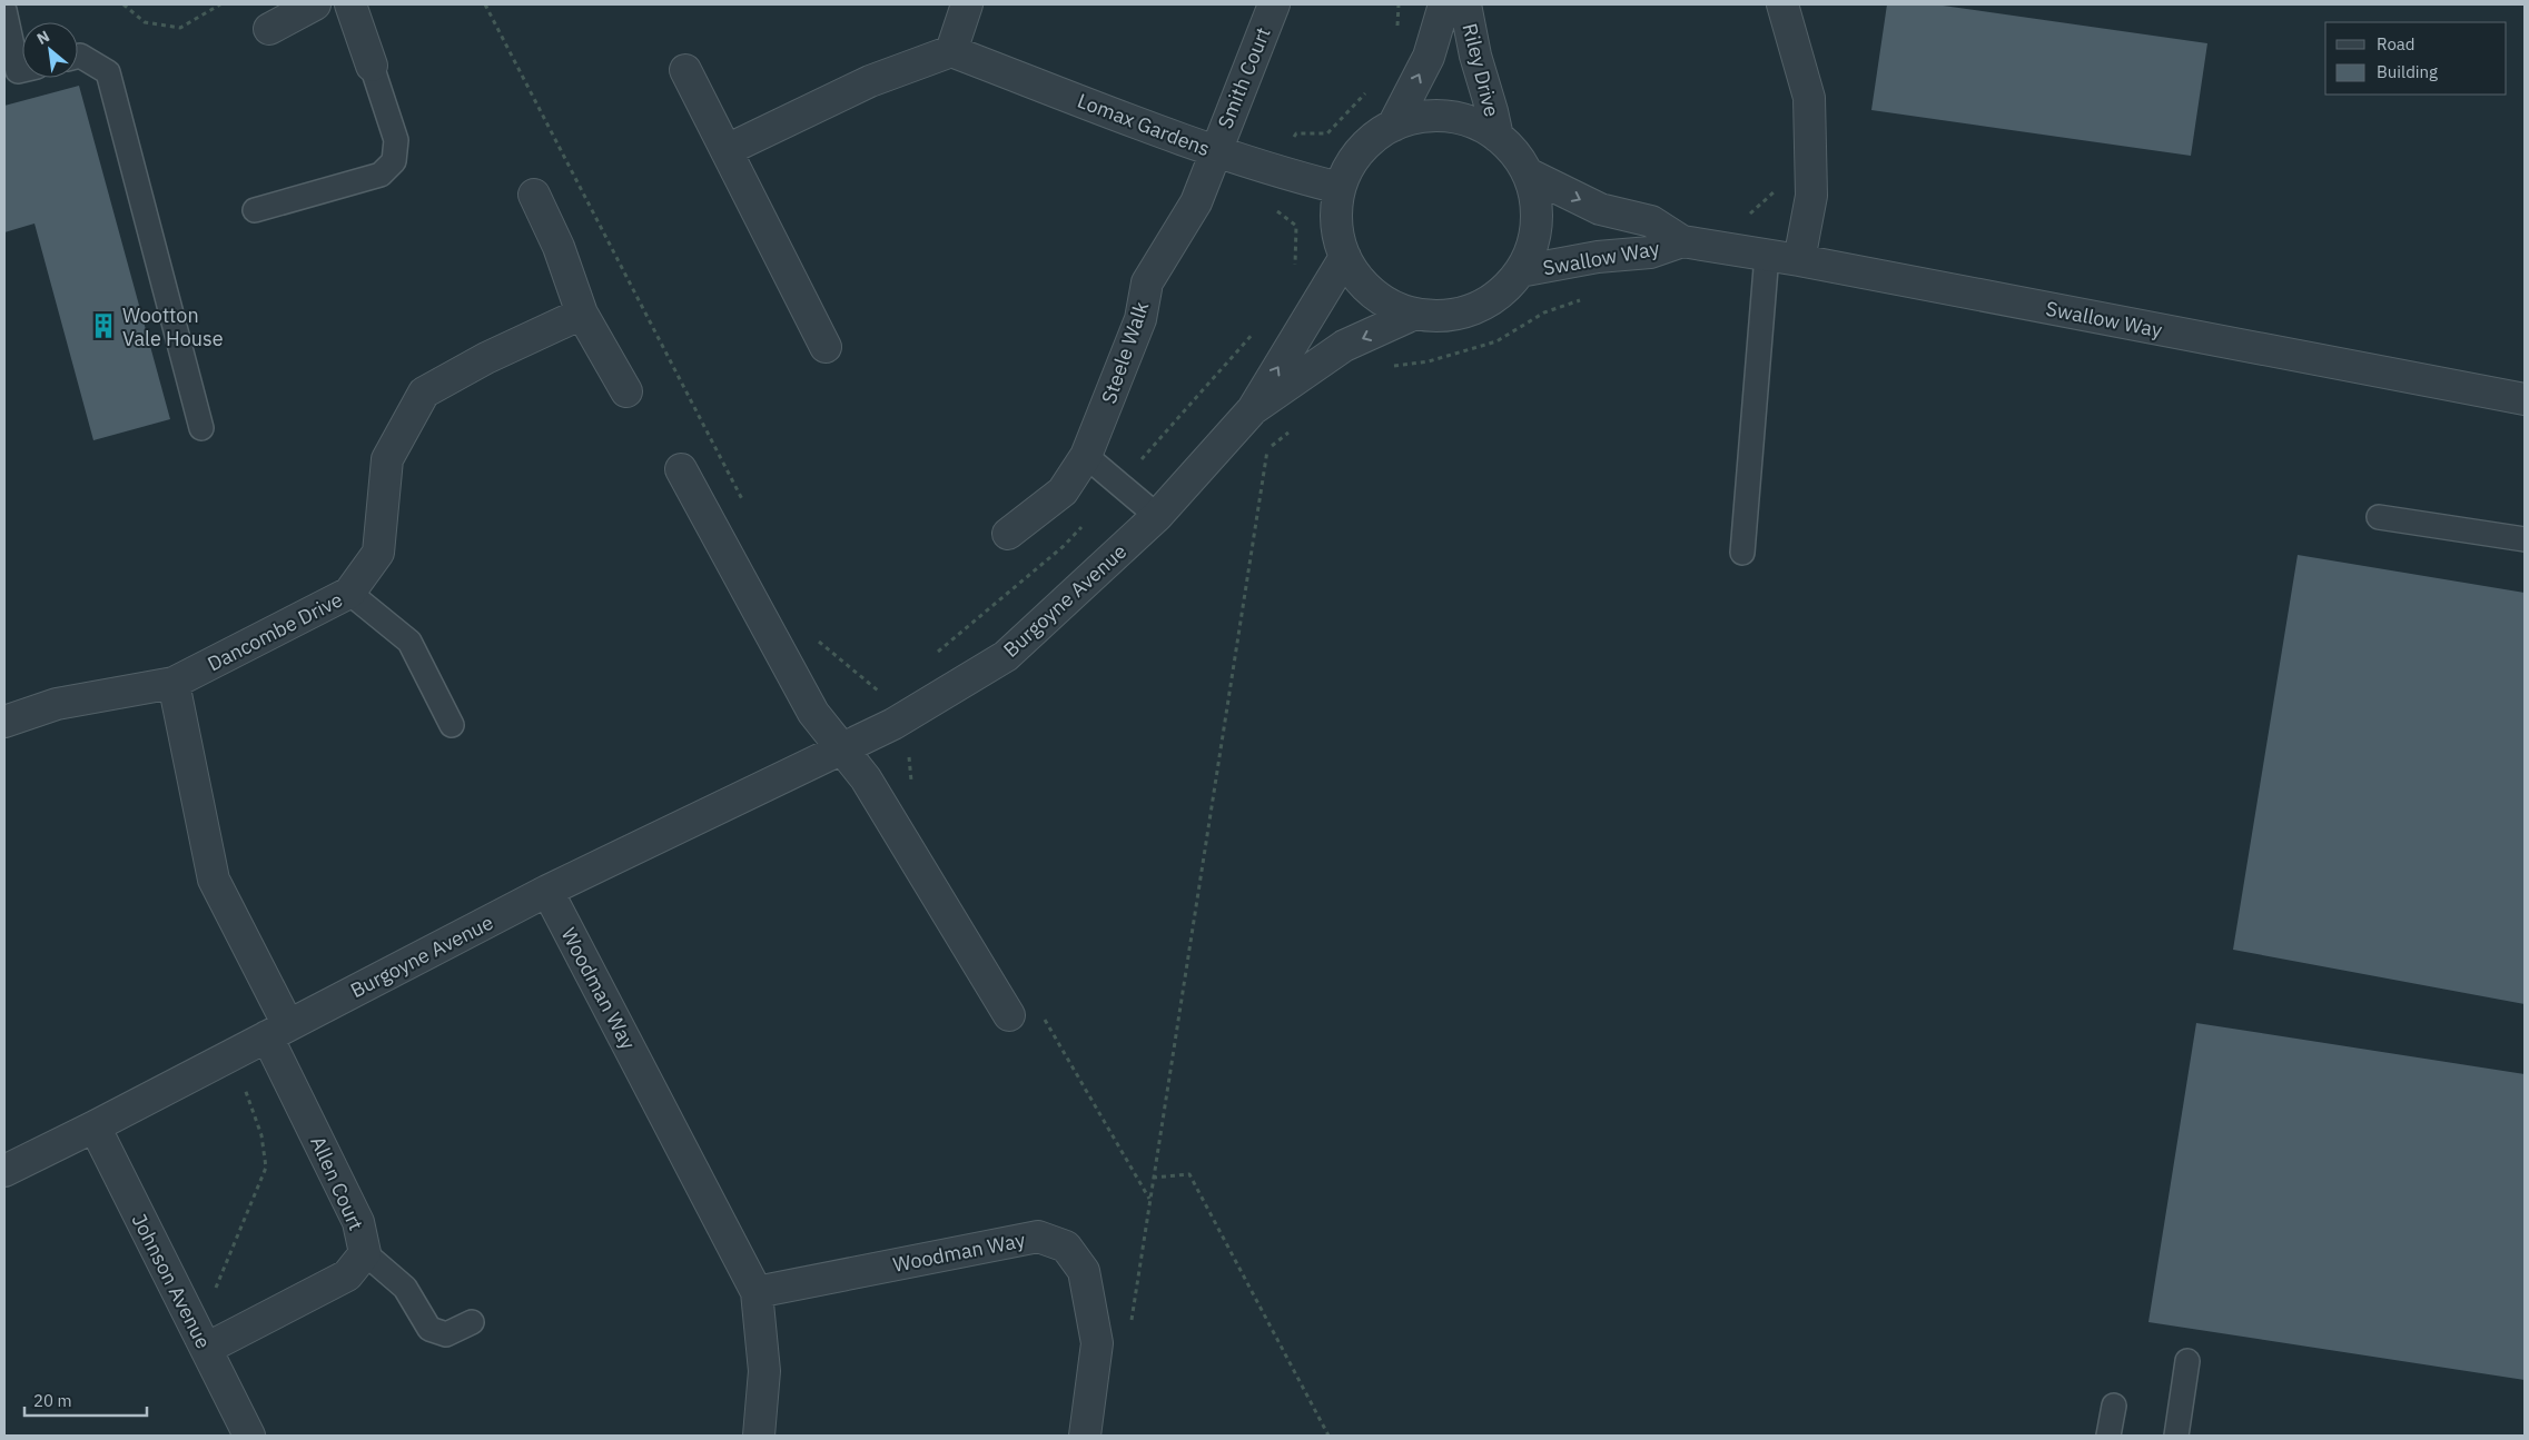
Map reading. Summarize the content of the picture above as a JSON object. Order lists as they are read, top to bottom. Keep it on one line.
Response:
{"streets":{"street":["Riley Drive","Smith Court","Lomax Gardens","Swallow Way","Steele Walk","Burgoyne Avenue","Dancombe Drive","Woodman Way","Allen Court","Johnson Avenue"]},"crossings":[["Smith Court","Lomax Gardens"],["Smith Court","Steele Walk"],["Lomax Gardens","Steele Walk"],["Burgoyne Avenue","Woodman Way"],["Burgoyne Avenue","Allen Court"],["Burgoyne Avenue","Johnson Avenue"],["Allen Court","Johnson Avenue"]],"one_way":["Riley Drive"],"places":{"building":["Wootton Vale House"]},"legend":["Road","Building"],"scale_bar":"20 m","north":"top left"}
